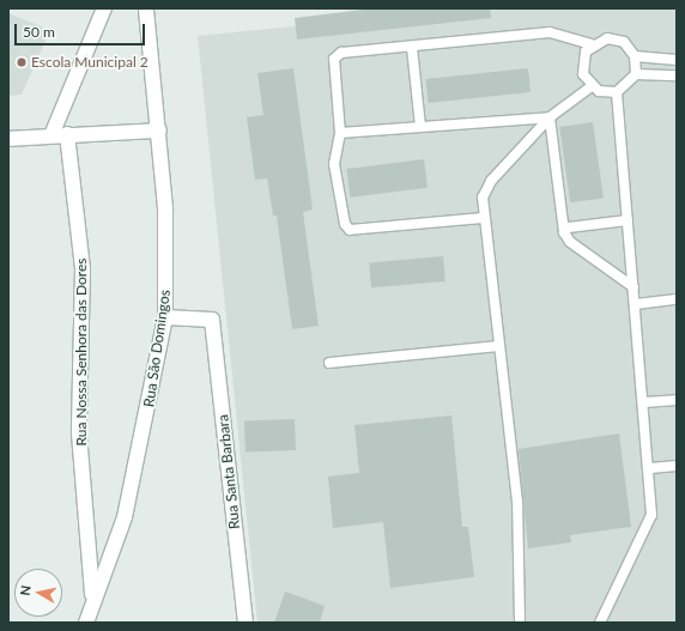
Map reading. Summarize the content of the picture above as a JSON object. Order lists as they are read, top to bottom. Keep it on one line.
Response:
{"streets":{"street":["Rua São Domingos","Rua Nossa Senhora das Dores","Rua Santa Barbara"]},"crossings":[["Rua São Domingos","Rua Nossa Senhora das Dores"],["Rua São Domingos","Rua Santa Barbara"]],"places":["Escola Municipal 2"],"scale_bar":"50 m","north":"left"}
